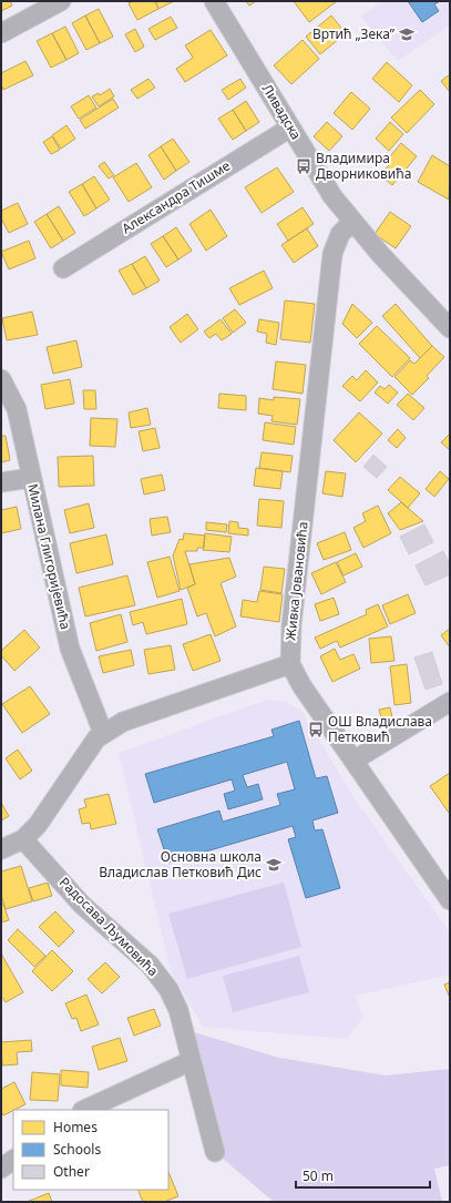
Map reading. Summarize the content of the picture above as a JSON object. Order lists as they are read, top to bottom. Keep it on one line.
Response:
{"streets":{"street":["Ливадска","Александра Тишме","Милана Глигоријевића","Живка Јовановића","Радосава Љумовића"]},"crossings":[["Ливадска","Александра Тишме"],["Ливадска","Живка Јовановића"]],"places":{"school or university":["Вртић „Зека”","Основна школа Владислав Петковић Дис"],"bus stop":["Владимира Дворниковића","ОШ Владислава Петковић"]},"legend":["Homes","Schools","Other"],"scale_bar":"50 m"}
